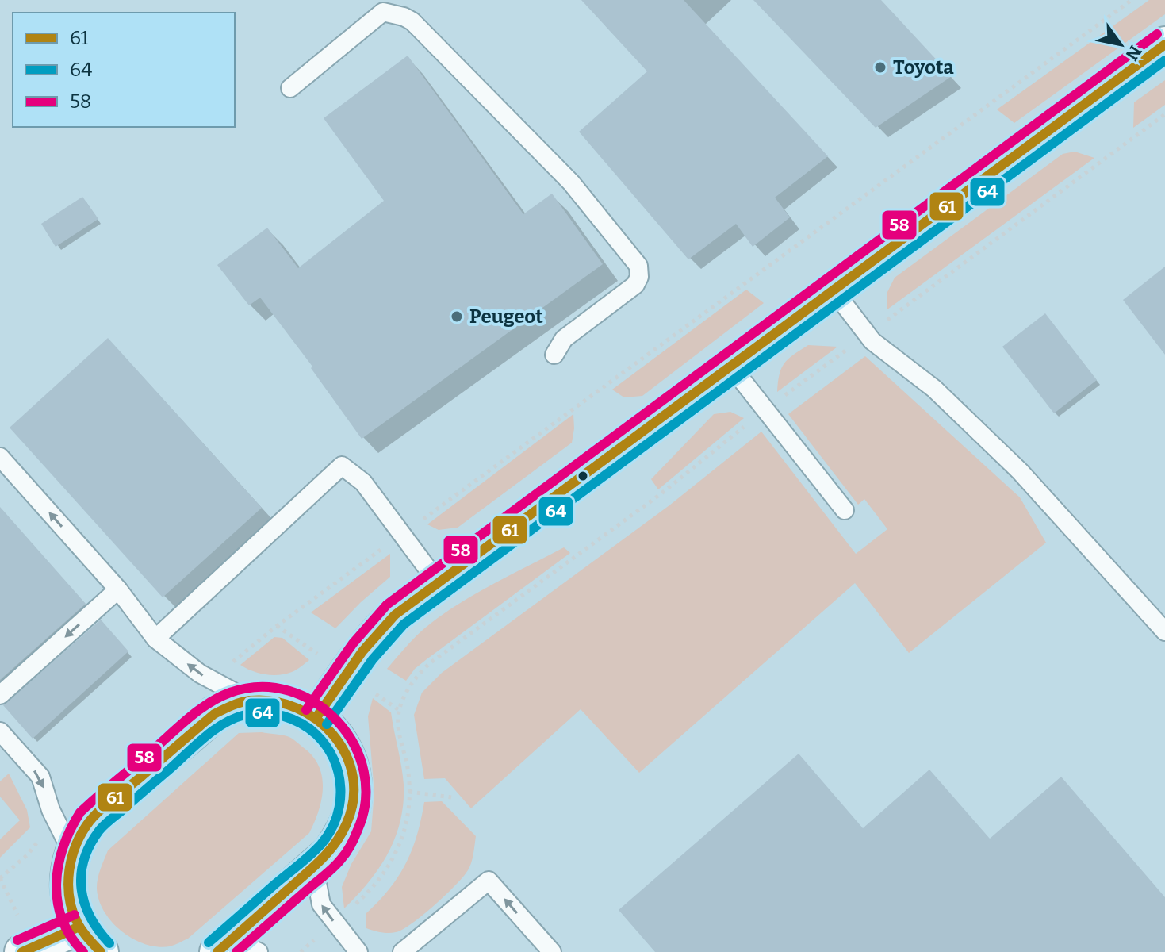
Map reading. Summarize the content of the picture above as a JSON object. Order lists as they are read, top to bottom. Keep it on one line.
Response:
{"places":["Toyota","Peugeot"],"lines":["transit line 58","transit line 61","transit line 64"],"legend":["61","64","58"],"north":"bottom right"}
